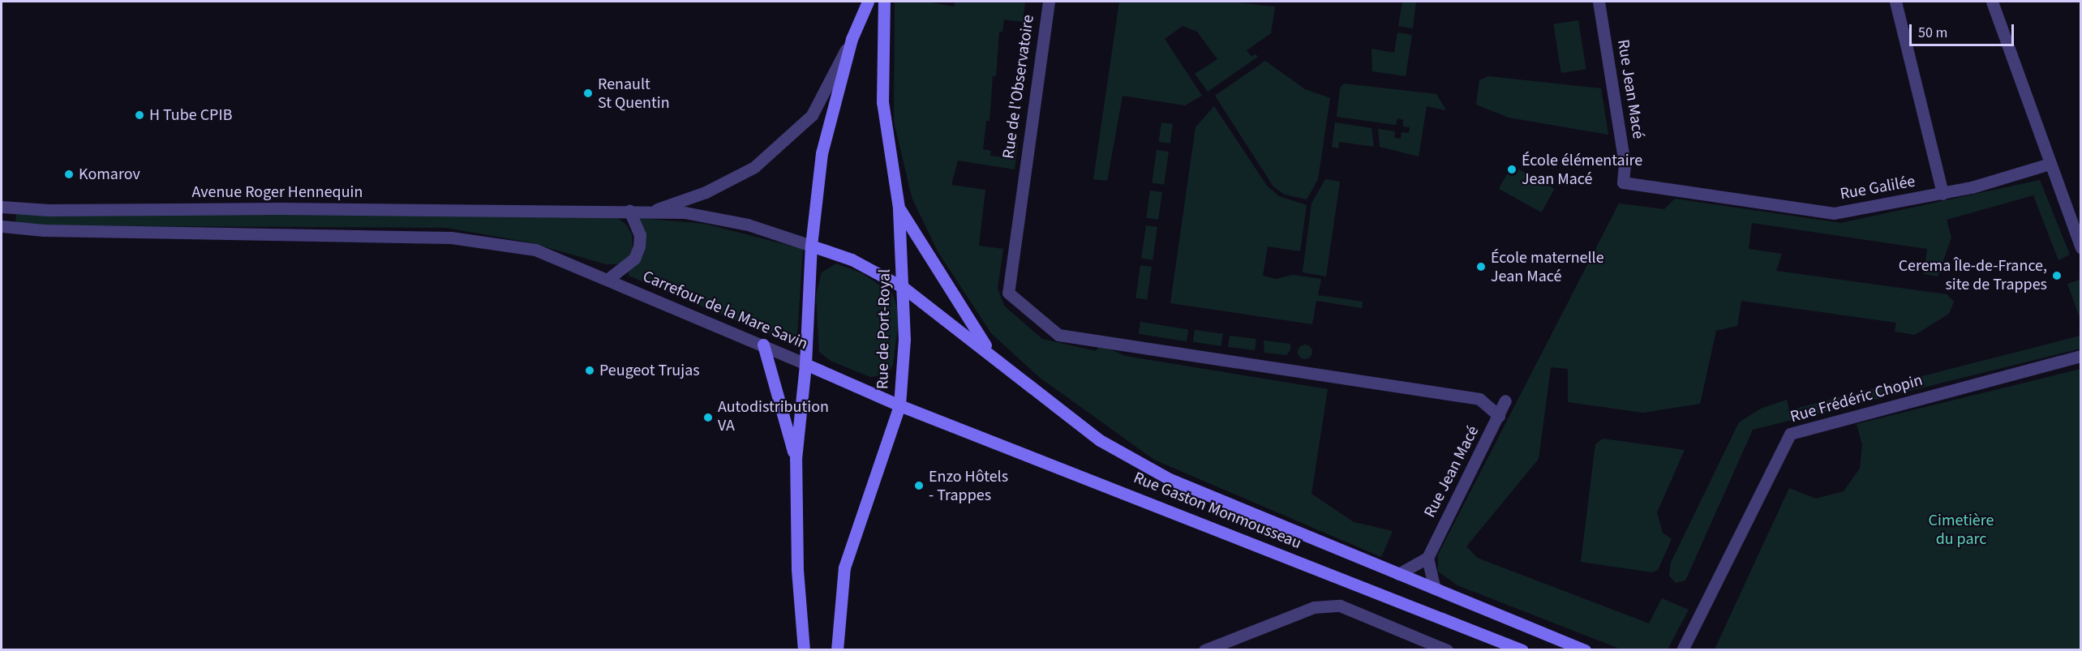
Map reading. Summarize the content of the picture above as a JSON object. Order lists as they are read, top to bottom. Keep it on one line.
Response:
{"streets":{"main road":["Carrefour de la Mare Savin","Rue de Port-Royal","Rue Gaston Monmousseau"],"street":["Rue de l'Observatoire","Rue Jean Macé","Rue Galilée","Avenue Roger Hennequin","Rue Frédéric Chopin"]},"crossings":[["Rue de l'Observatoire","Rue Jean Macé"],["Rue Jean Macé","Rue Galilée"],["Carrefour de la Mare Savin","Rue de Port-Royal"],["Carrefour de la Mare Savin","Rue Gaston Monmousseau"],["Rue de Port-Royal","Rue Gaston Monmousseau"]],"parks":["Cimetière du parc"],"places":["Renault St Quentin","H Tube CPIB","École élémentaire Jean Macé","Komarov","École maternelle Jean Macé","Cerema Île-de-France, site de Trappes","Peugeot Trujas","Autodistribution VA","Enzo Hôtels - Trappes"],"scale_bar":"50 m"}
